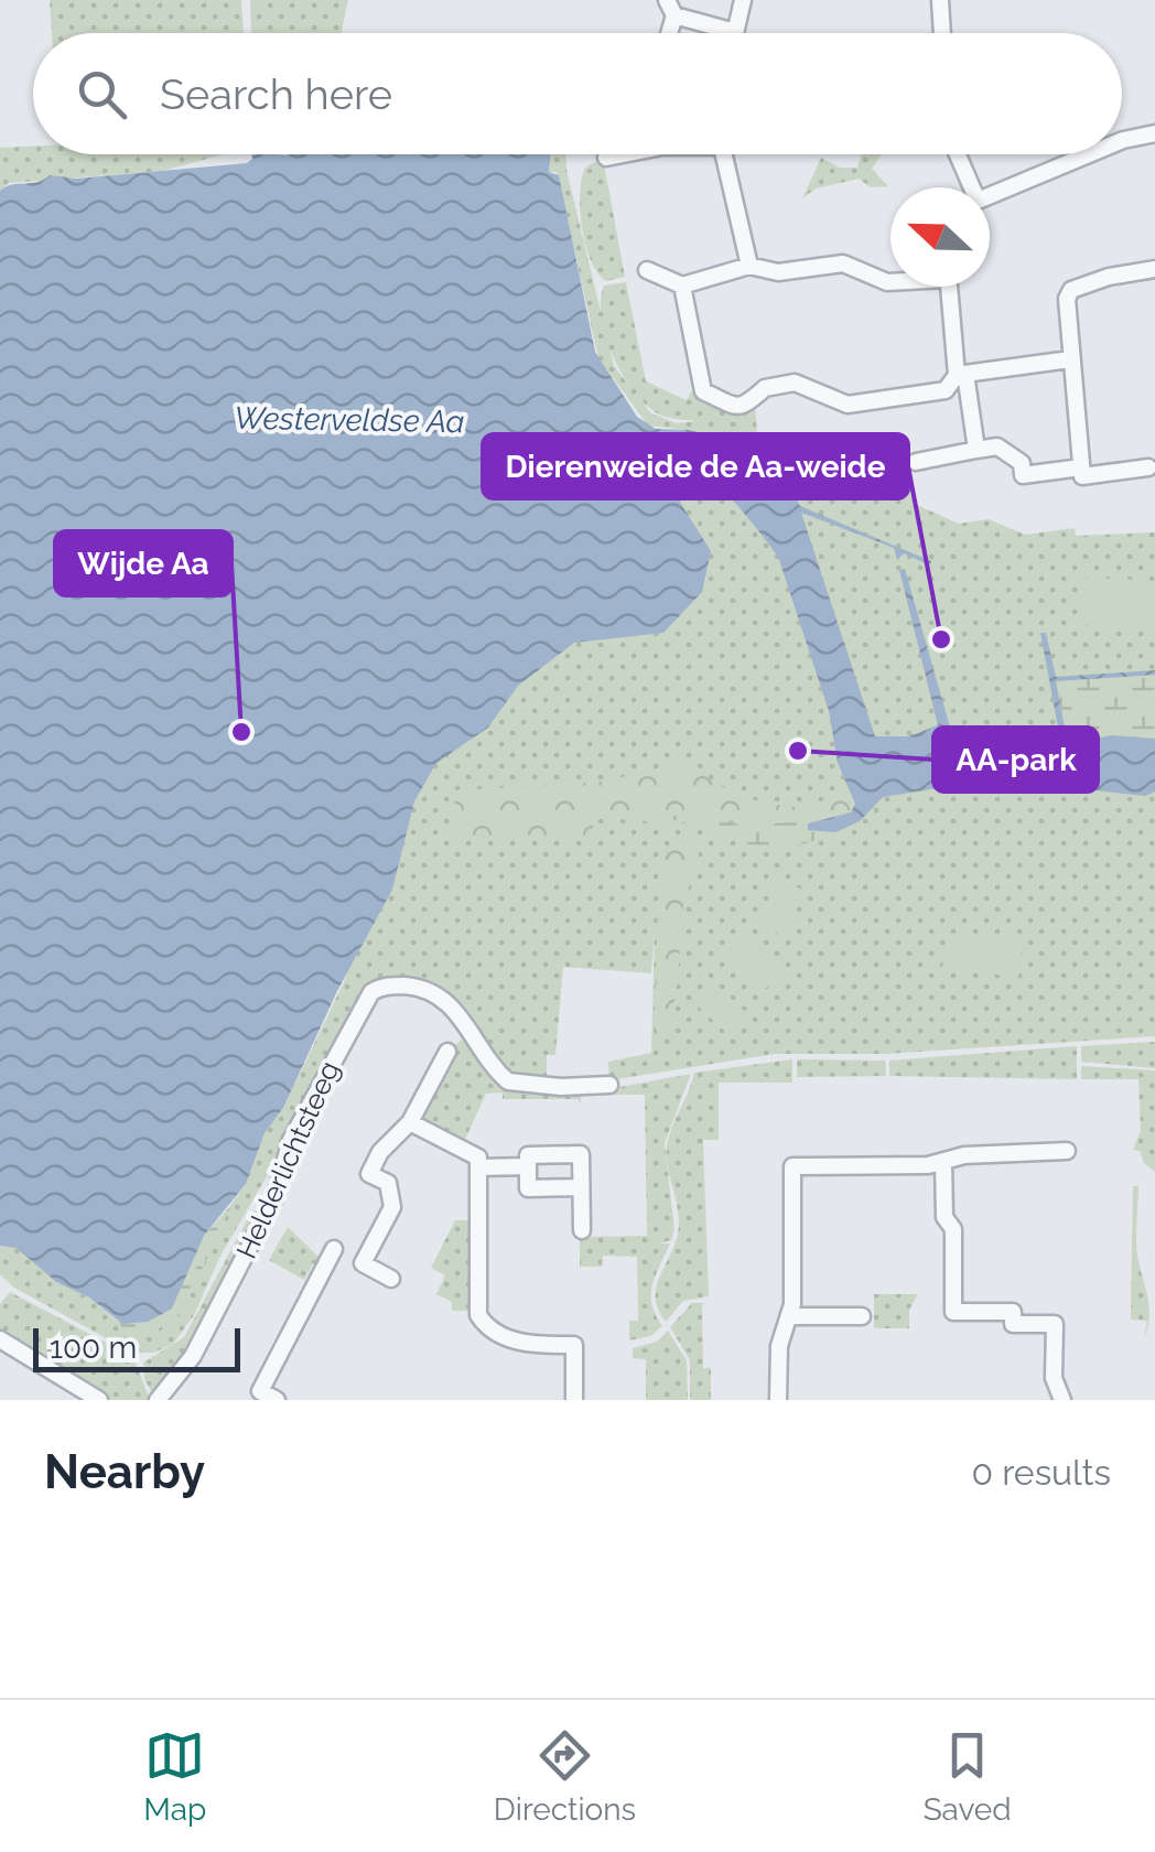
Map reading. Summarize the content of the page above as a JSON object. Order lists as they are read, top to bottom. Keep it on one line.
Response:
{"streets":{"street":["Helderlichtsteeg"]},"water":["Westerveldse Aa"],"places":["Dierenweide de Aa-weide","Wijde Aa","AA-park"],"scale_bar":"100 m","north":"left","page":{"search":"Search here","scale":"100 m","heading":["Nearby","0 results"],"nav":["Map","Directions","Saved"]}}
